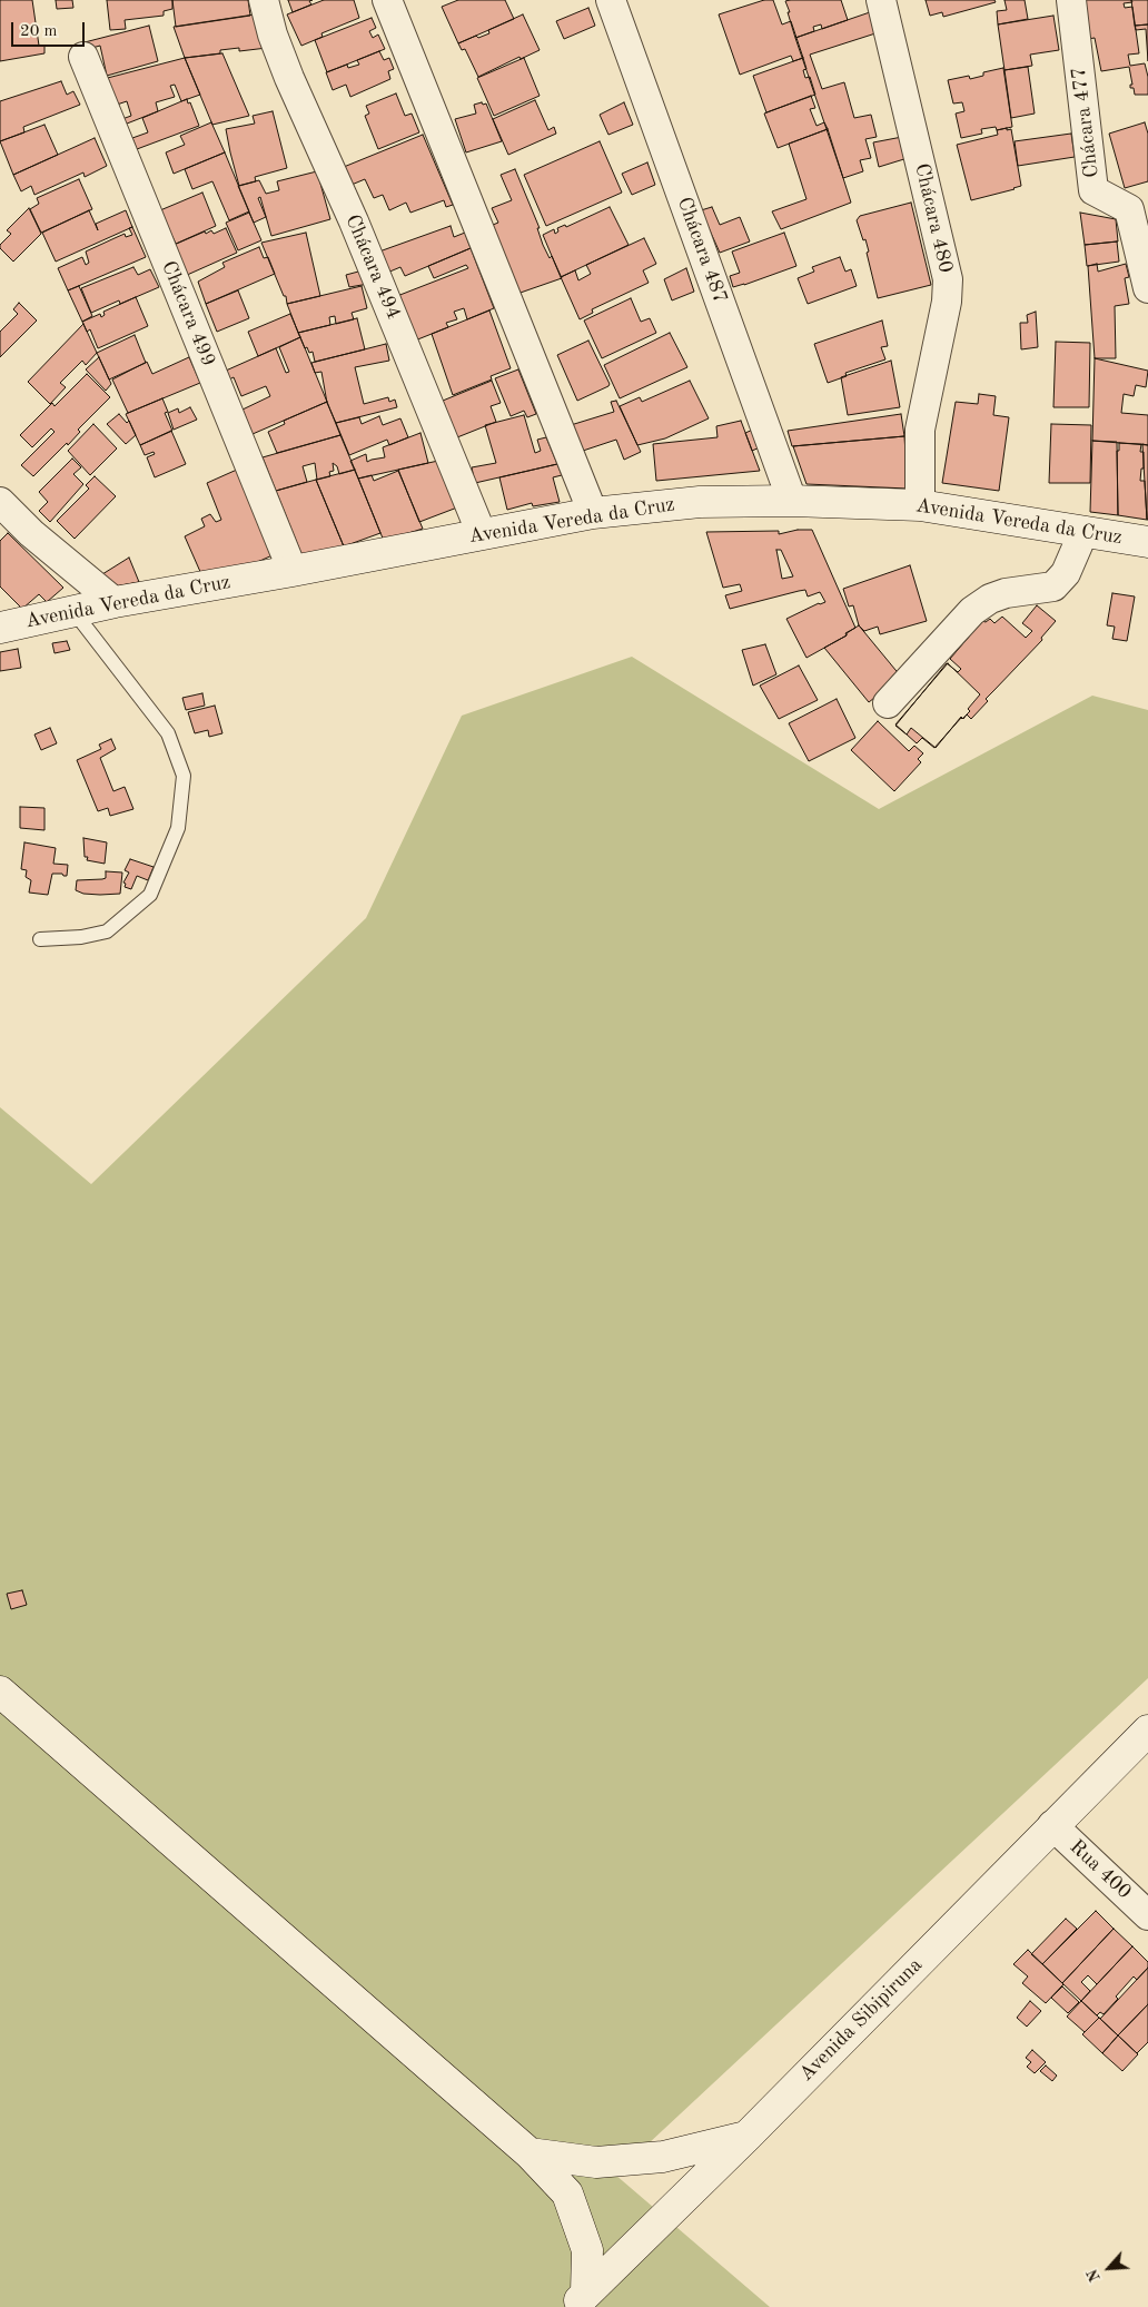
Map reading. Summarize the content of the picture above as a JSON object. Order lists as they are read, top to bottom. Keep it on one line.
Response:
{"streets":{"street":["Chácara 477","Chácara 480","Chácara 487","Chácara 494","Chácara 499","Avenida Vereda da Cruz","Rua 400","Avenida Sibipiruna"]},"crossings":[["Chácara 480","Avenida Vereda da Cruz"],["Chácara 487","Avenida Vereda da Cruz"],["Chácara 494","Avenida Vereda da Cruz"],["Chácara 499","Avenida Vereda da Cruz"],["Rua 400","Avenida Sibipiruna"]],"scale_bar":"20 m","north":"bottom left"}
